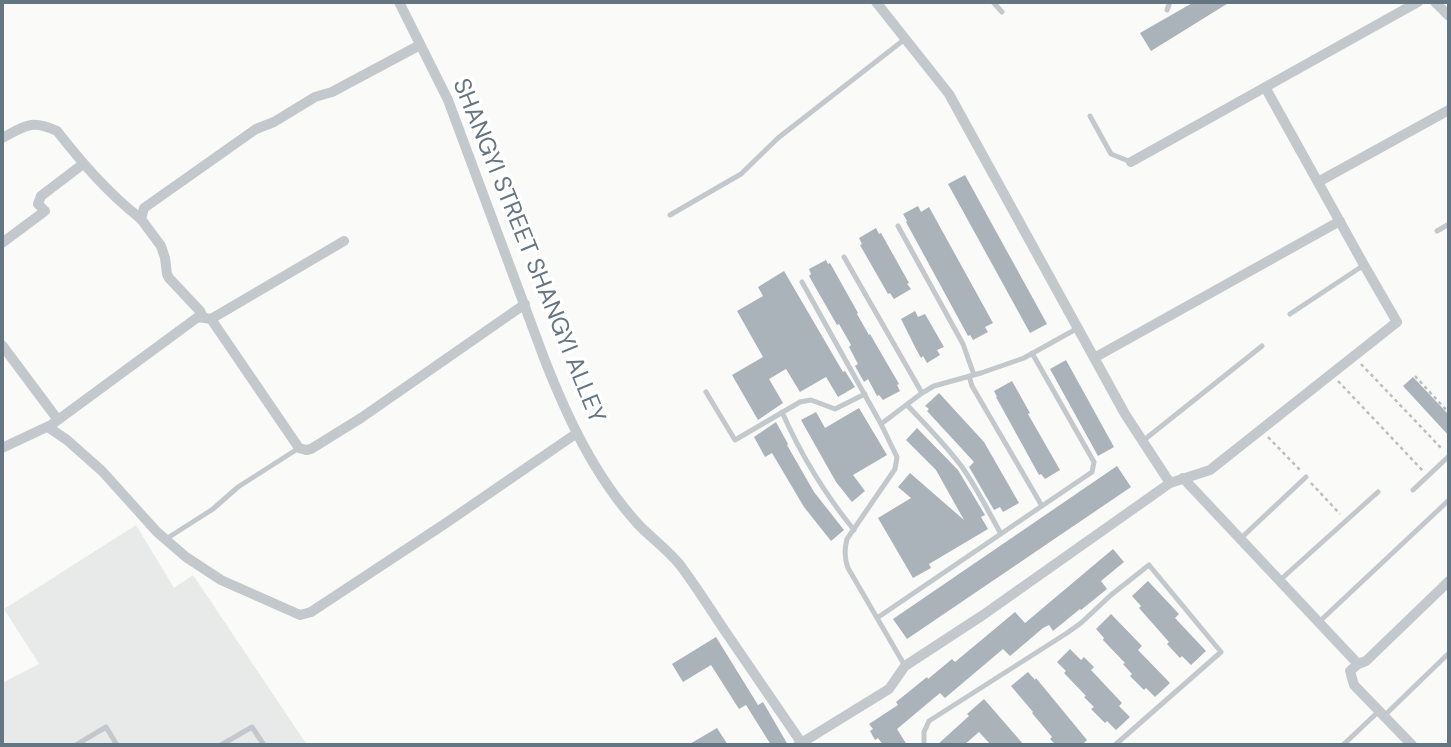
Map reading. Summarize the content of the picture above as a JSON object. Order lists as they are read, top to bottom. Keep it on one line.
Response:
{"streets":{"street":["SHANGYI STREET SHANGYI ALLEY"]}}
